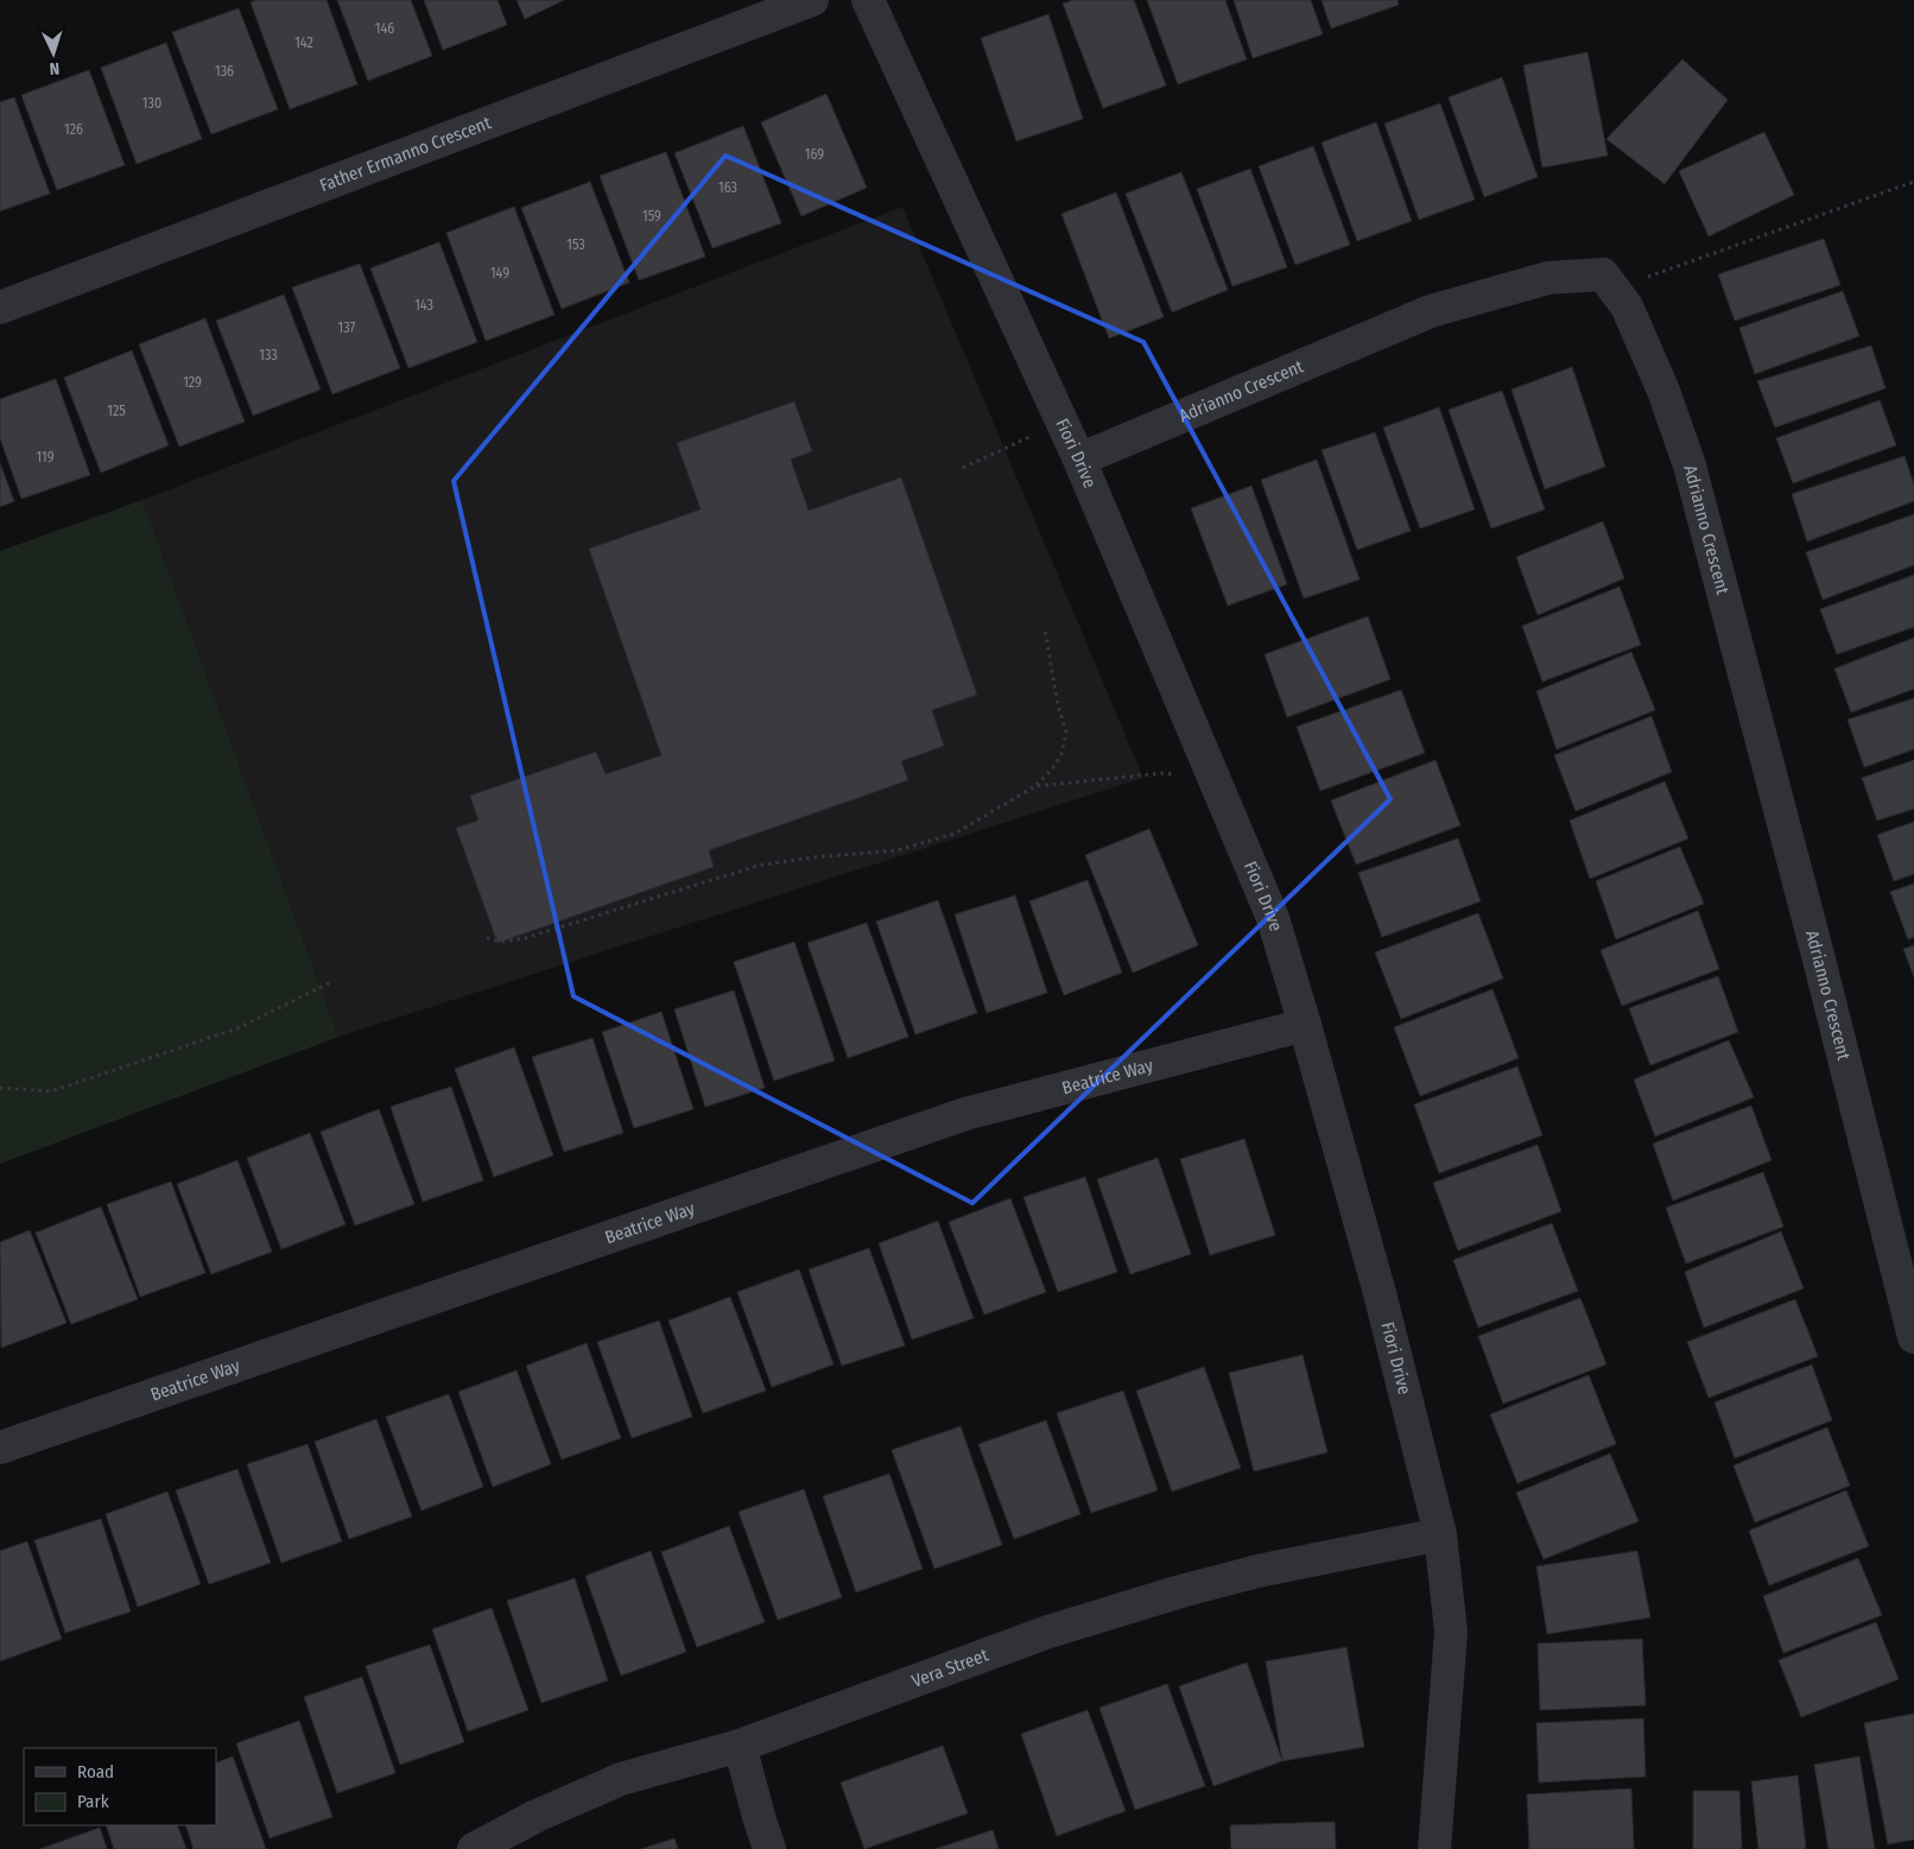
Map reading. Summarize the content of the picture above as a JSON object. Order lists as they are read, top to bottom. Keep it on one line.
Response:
{"streets":{"street":["Father Ermanno Crescent","Adrianno Crescent","Fiori Drive","Beatrice Way","Vera Street"]},"crossings":[["Adrianno Crescent","Fiori Drive"],["Fiori Drive","Beatrice Way"],["Fiori Drive","Vera Street"]],"house_numbers":["146","142","136","130","126","169","163","159","153","149","143","137","133","129","125","119"],"legend":["Road","Park"],"north":"bottom"}
